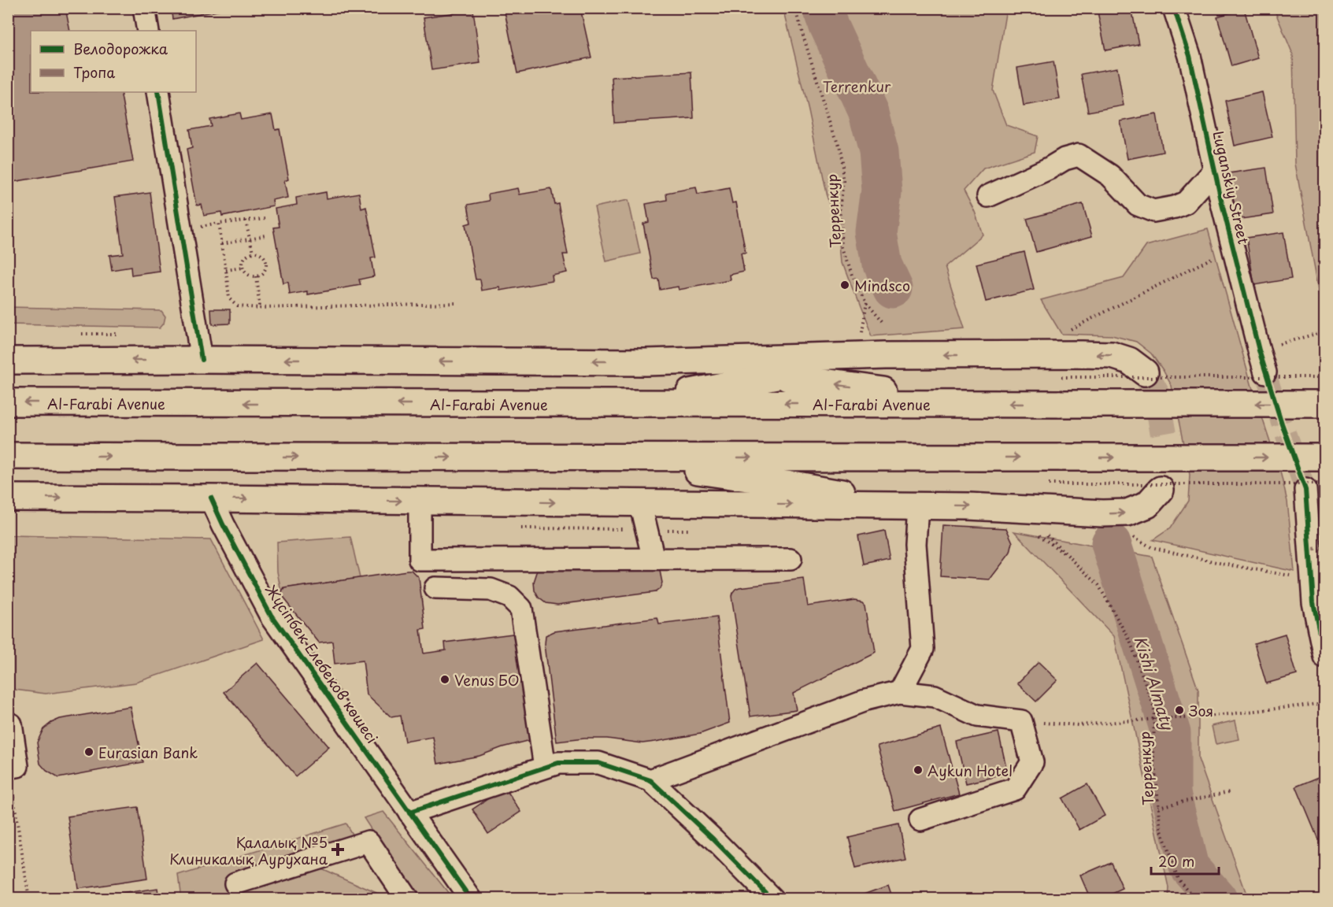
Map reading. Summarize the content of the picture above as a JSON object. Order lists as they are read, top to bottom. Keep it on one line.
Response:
{"streets":{"main road":["Al-Farabi Avenue"],"street":["Luganskiy Street","Жүсіпбек Елебеков көшесі"],"path":["Терренкур"]},"water":["Kіshі Almaty"],"parks":["Terrenkur"],"places":{"other":["Mindsco","Venus БО","Зоя","Eurasian Bank","Aykun Hotel"],"health":["Қалалық №5 Клиникалық Аурухана"]},"legend":["Велодорожка","Тропа"],"scale_bar":"20 m"}
